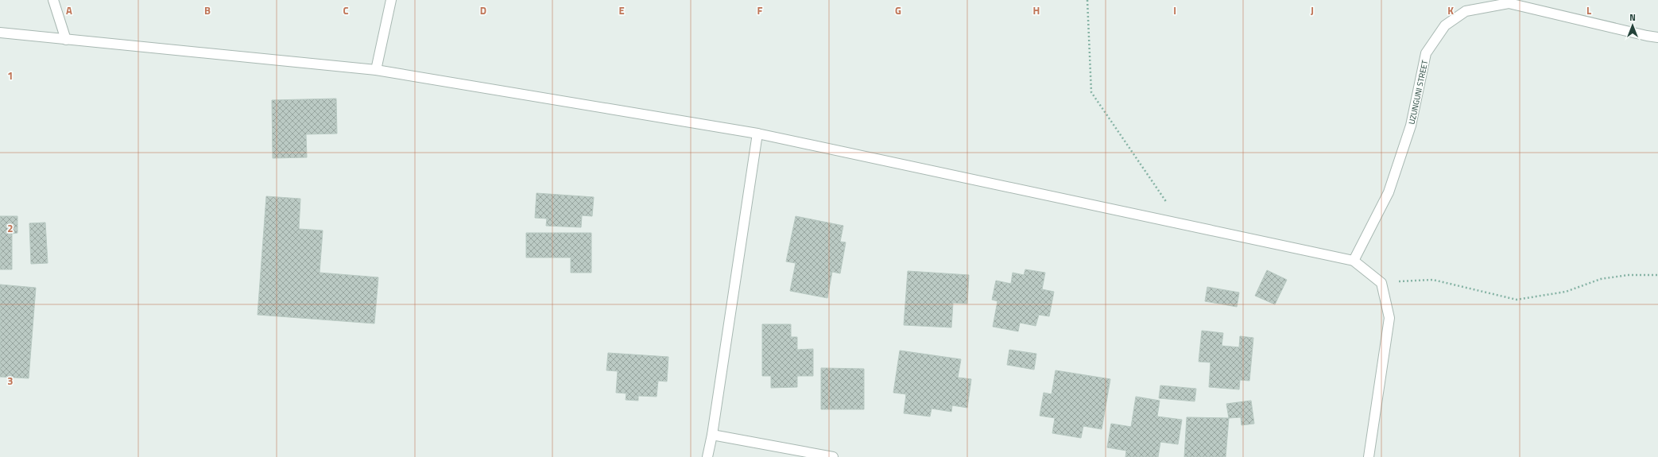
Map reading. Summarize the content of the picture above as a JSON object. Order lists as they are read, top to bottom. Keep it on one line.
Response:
{"streets":{"street":["UZUNGUNI STREET"]},"north":"top","grid":{"columns":["A","B","C","D","E","F","G","H","I","J","K","L"],"rows":["1","2","3"]}}
